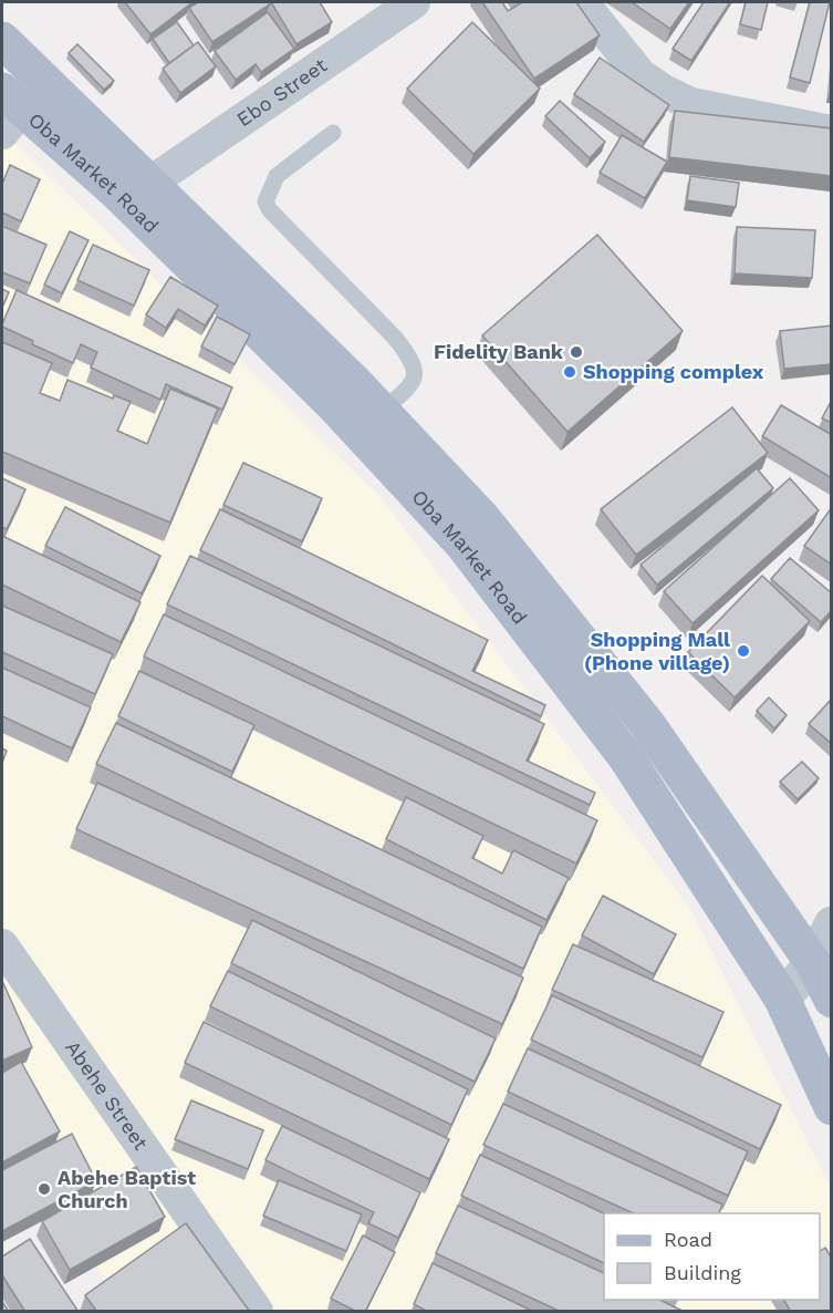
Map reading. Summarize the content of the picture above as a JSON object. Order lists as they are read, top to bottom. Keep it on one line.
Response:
{"streets":{"main road":["Oba Market Road"],"street":["Ebo Street","Abehe Street"]},"crossings":[["Ebo Street","Oba Market Road"]],"places":["Fidelity Bank","Shopping complex","Shopping Mall (Phone village)","Abehe Baptist Church"],"legend":["Road","Building"]}
